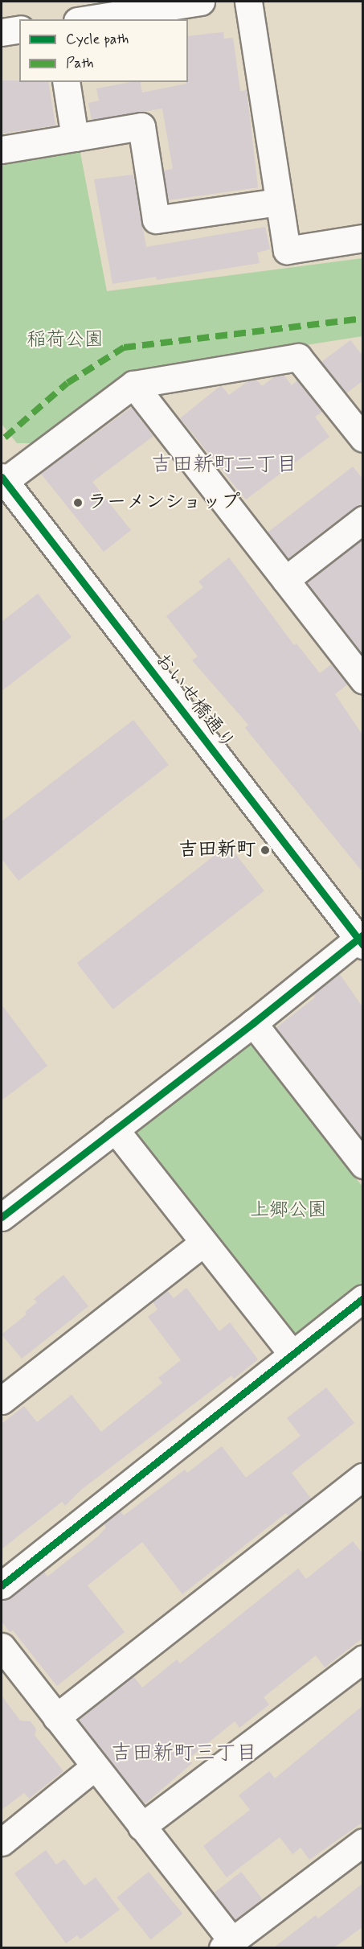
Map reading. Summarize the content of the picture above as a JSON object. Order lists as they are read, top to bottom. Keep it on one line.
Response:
{"streets":{"street":["おいせ橋通り"]},"districts":["吉田新町二丁目","吉田新町三丁目"],"parks":["稲荷公園","上郷公園"],"places":["ラーメンショップ","吉田新町"],"legend":["Cycle path","Path"]}
